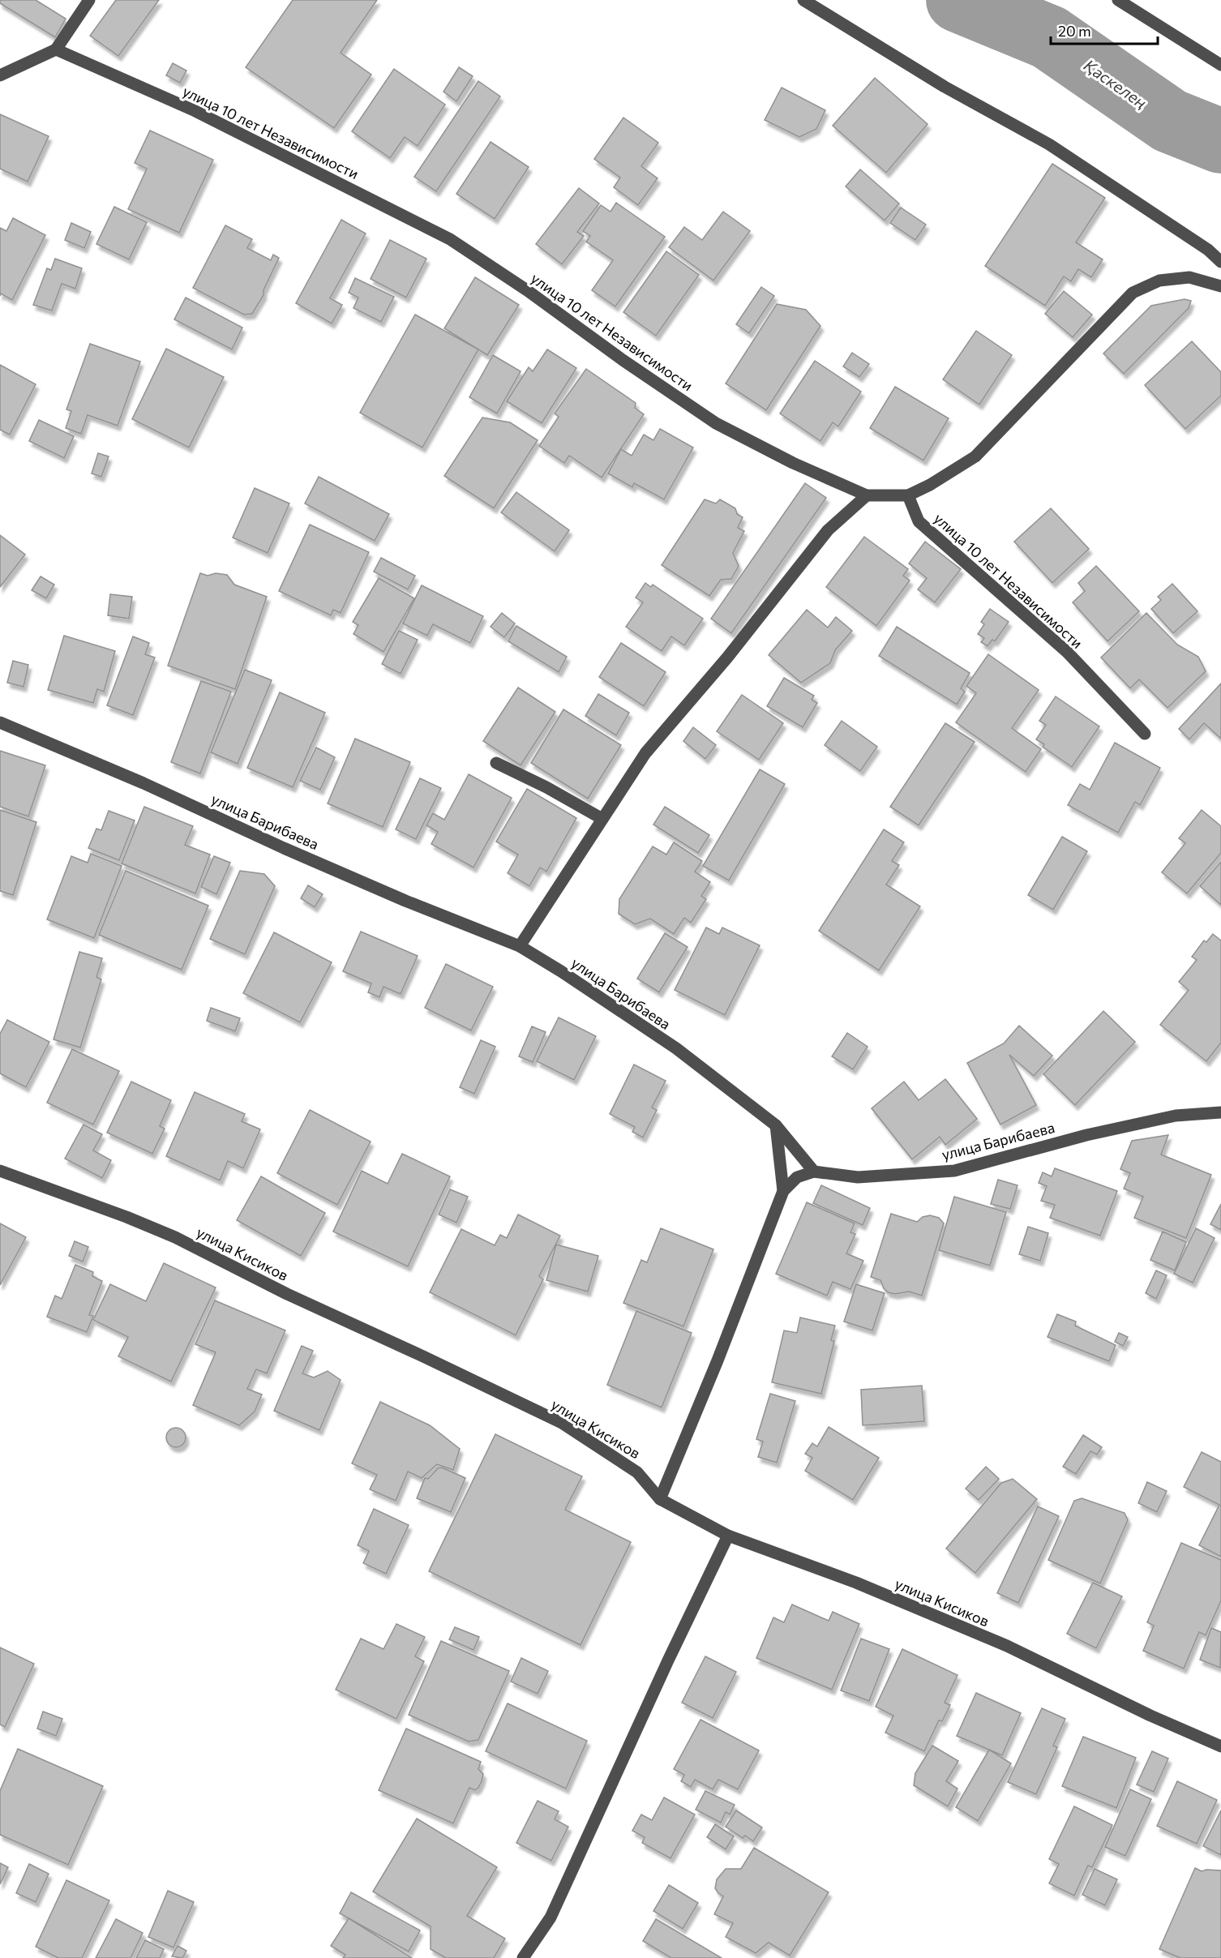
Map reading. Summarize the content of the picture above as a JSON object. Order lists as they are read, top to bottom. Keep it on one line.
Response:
{"streets":{"street":["улица 10 лет Независимости","улица Барибаева","улица Кисиков"]},"water":["Қаскелең"],"scale_bar":"20 m"}
